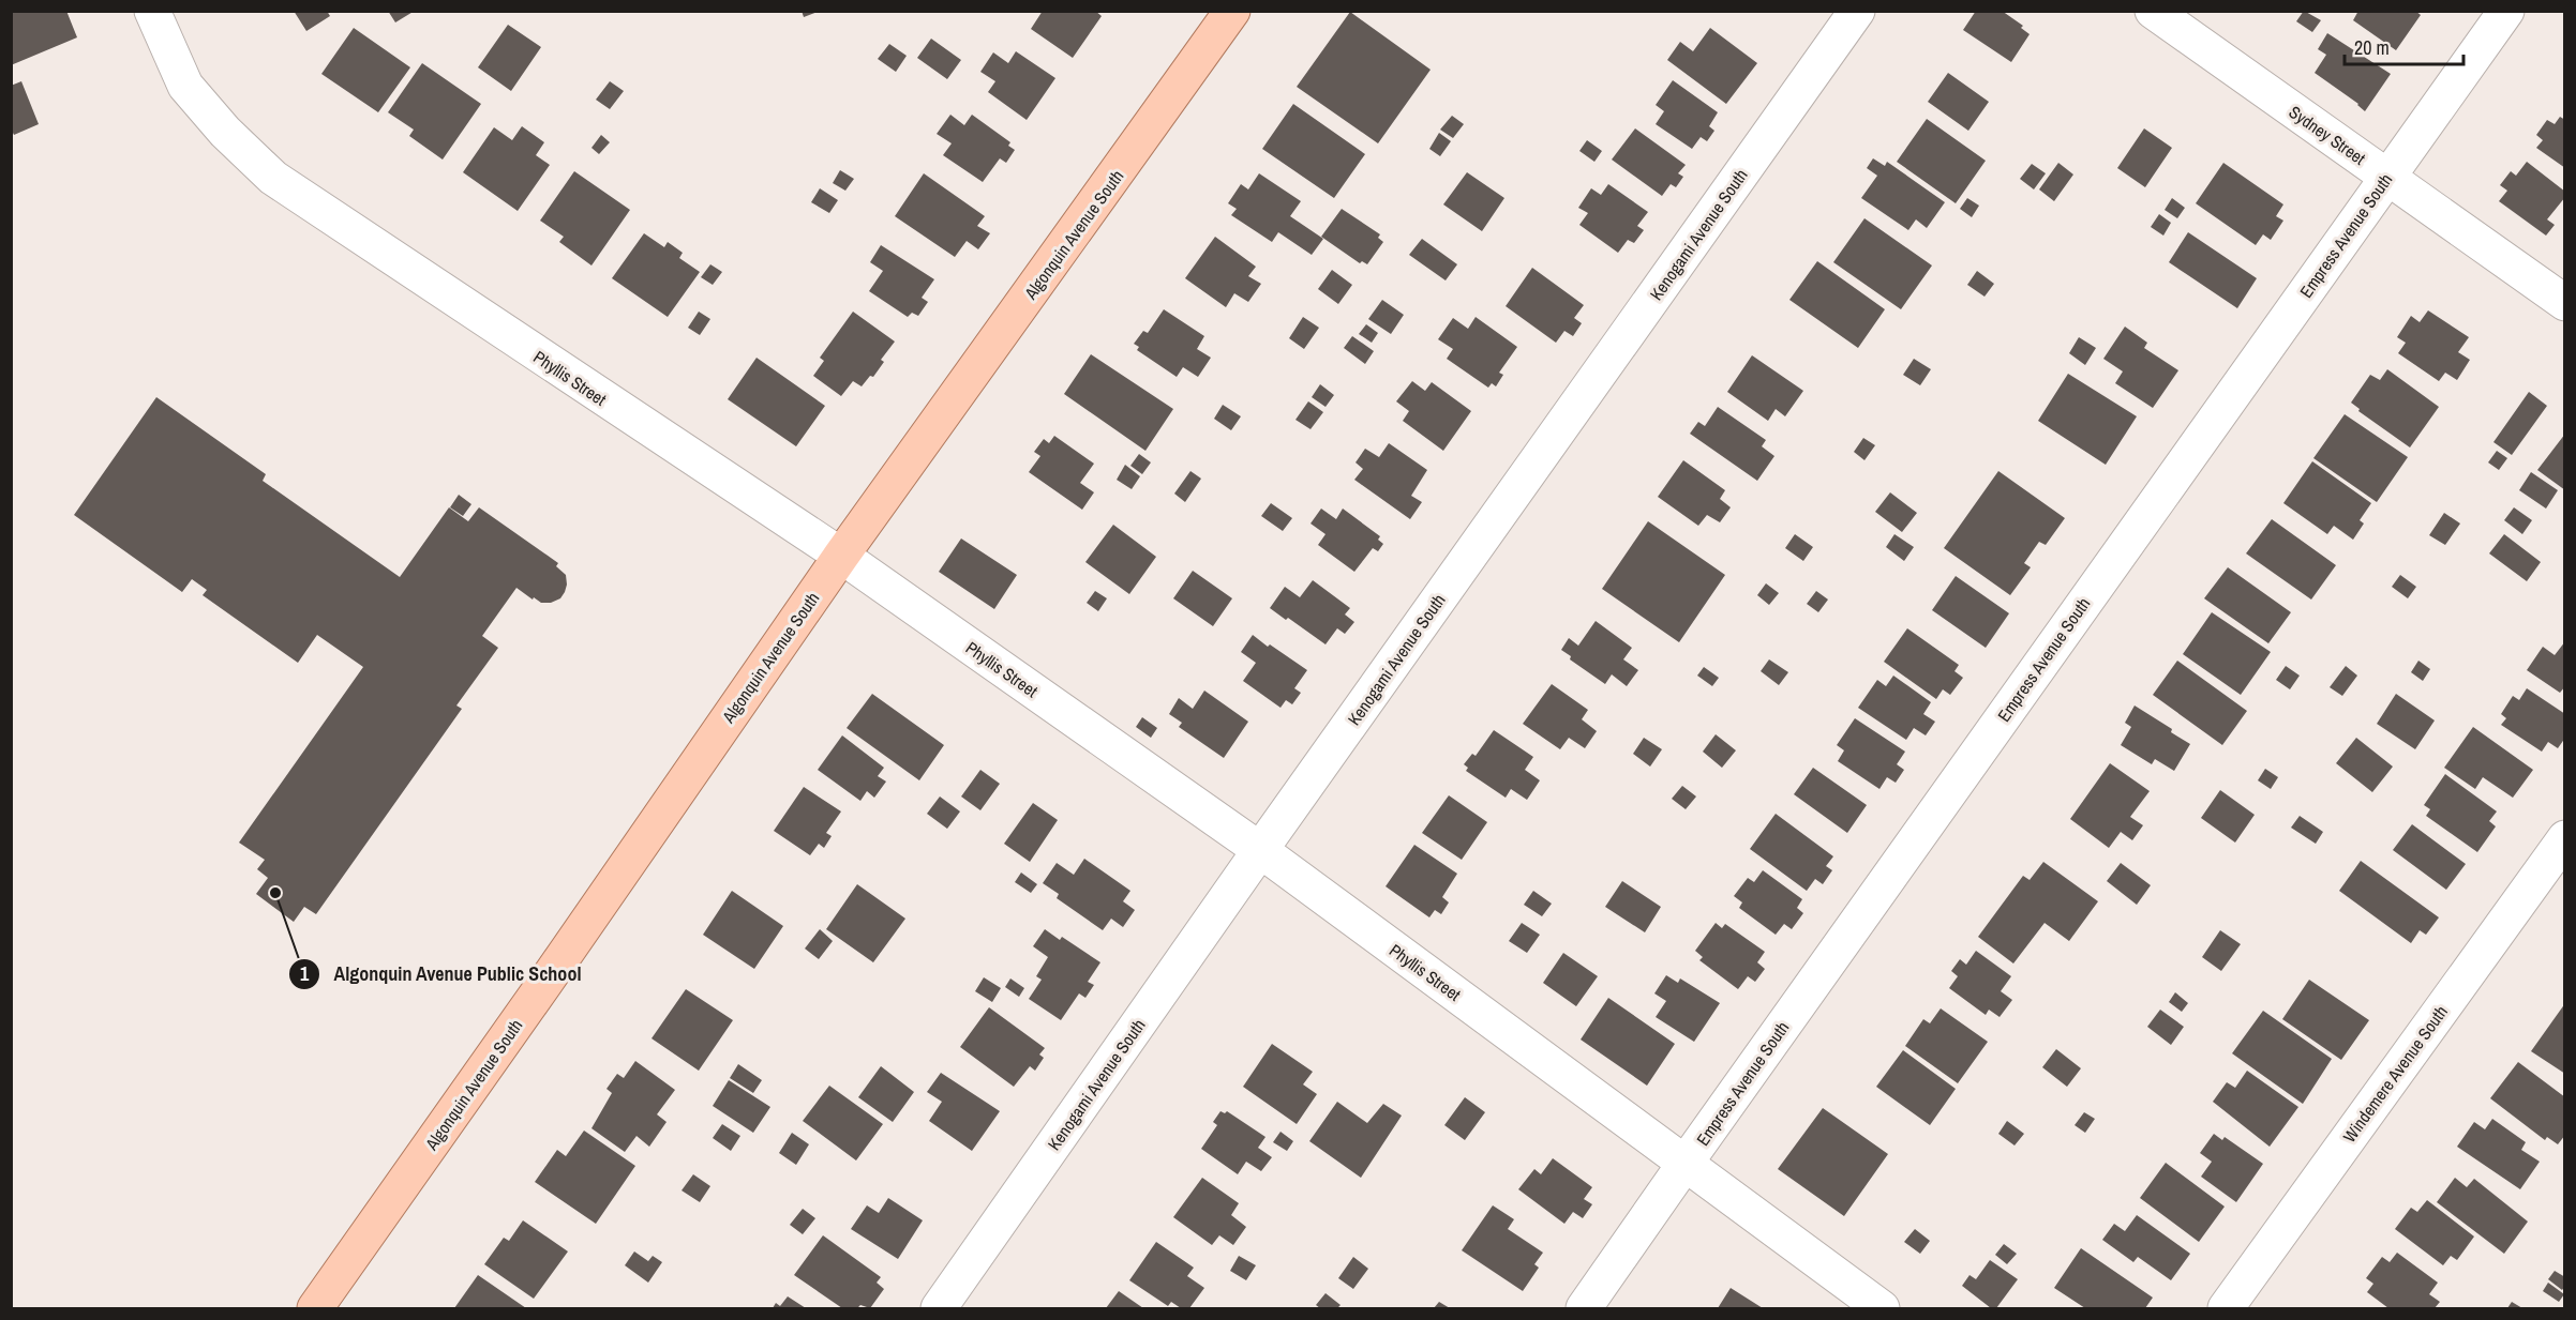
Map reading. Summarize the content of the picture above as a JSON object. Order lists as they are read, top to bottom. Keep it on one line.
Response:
{"streets":{"main road":["Algonquin Avenue South"],"street":["Sydney Street","Kenogami Avenue South","Empress Avenue South","Phyllis Street","Windemere Avenue South"]},"crossings":[["Sydney Street","Empress Avenue South"],["Algonquin Avenue South","Phyllis Street"],["Kenogami Avenue South","Phyllis Street"],["Empress Avenue South","Phyllis Street"]],"places":["Algonquin Avenue Public School"],"scale_bar":"20 m"}
